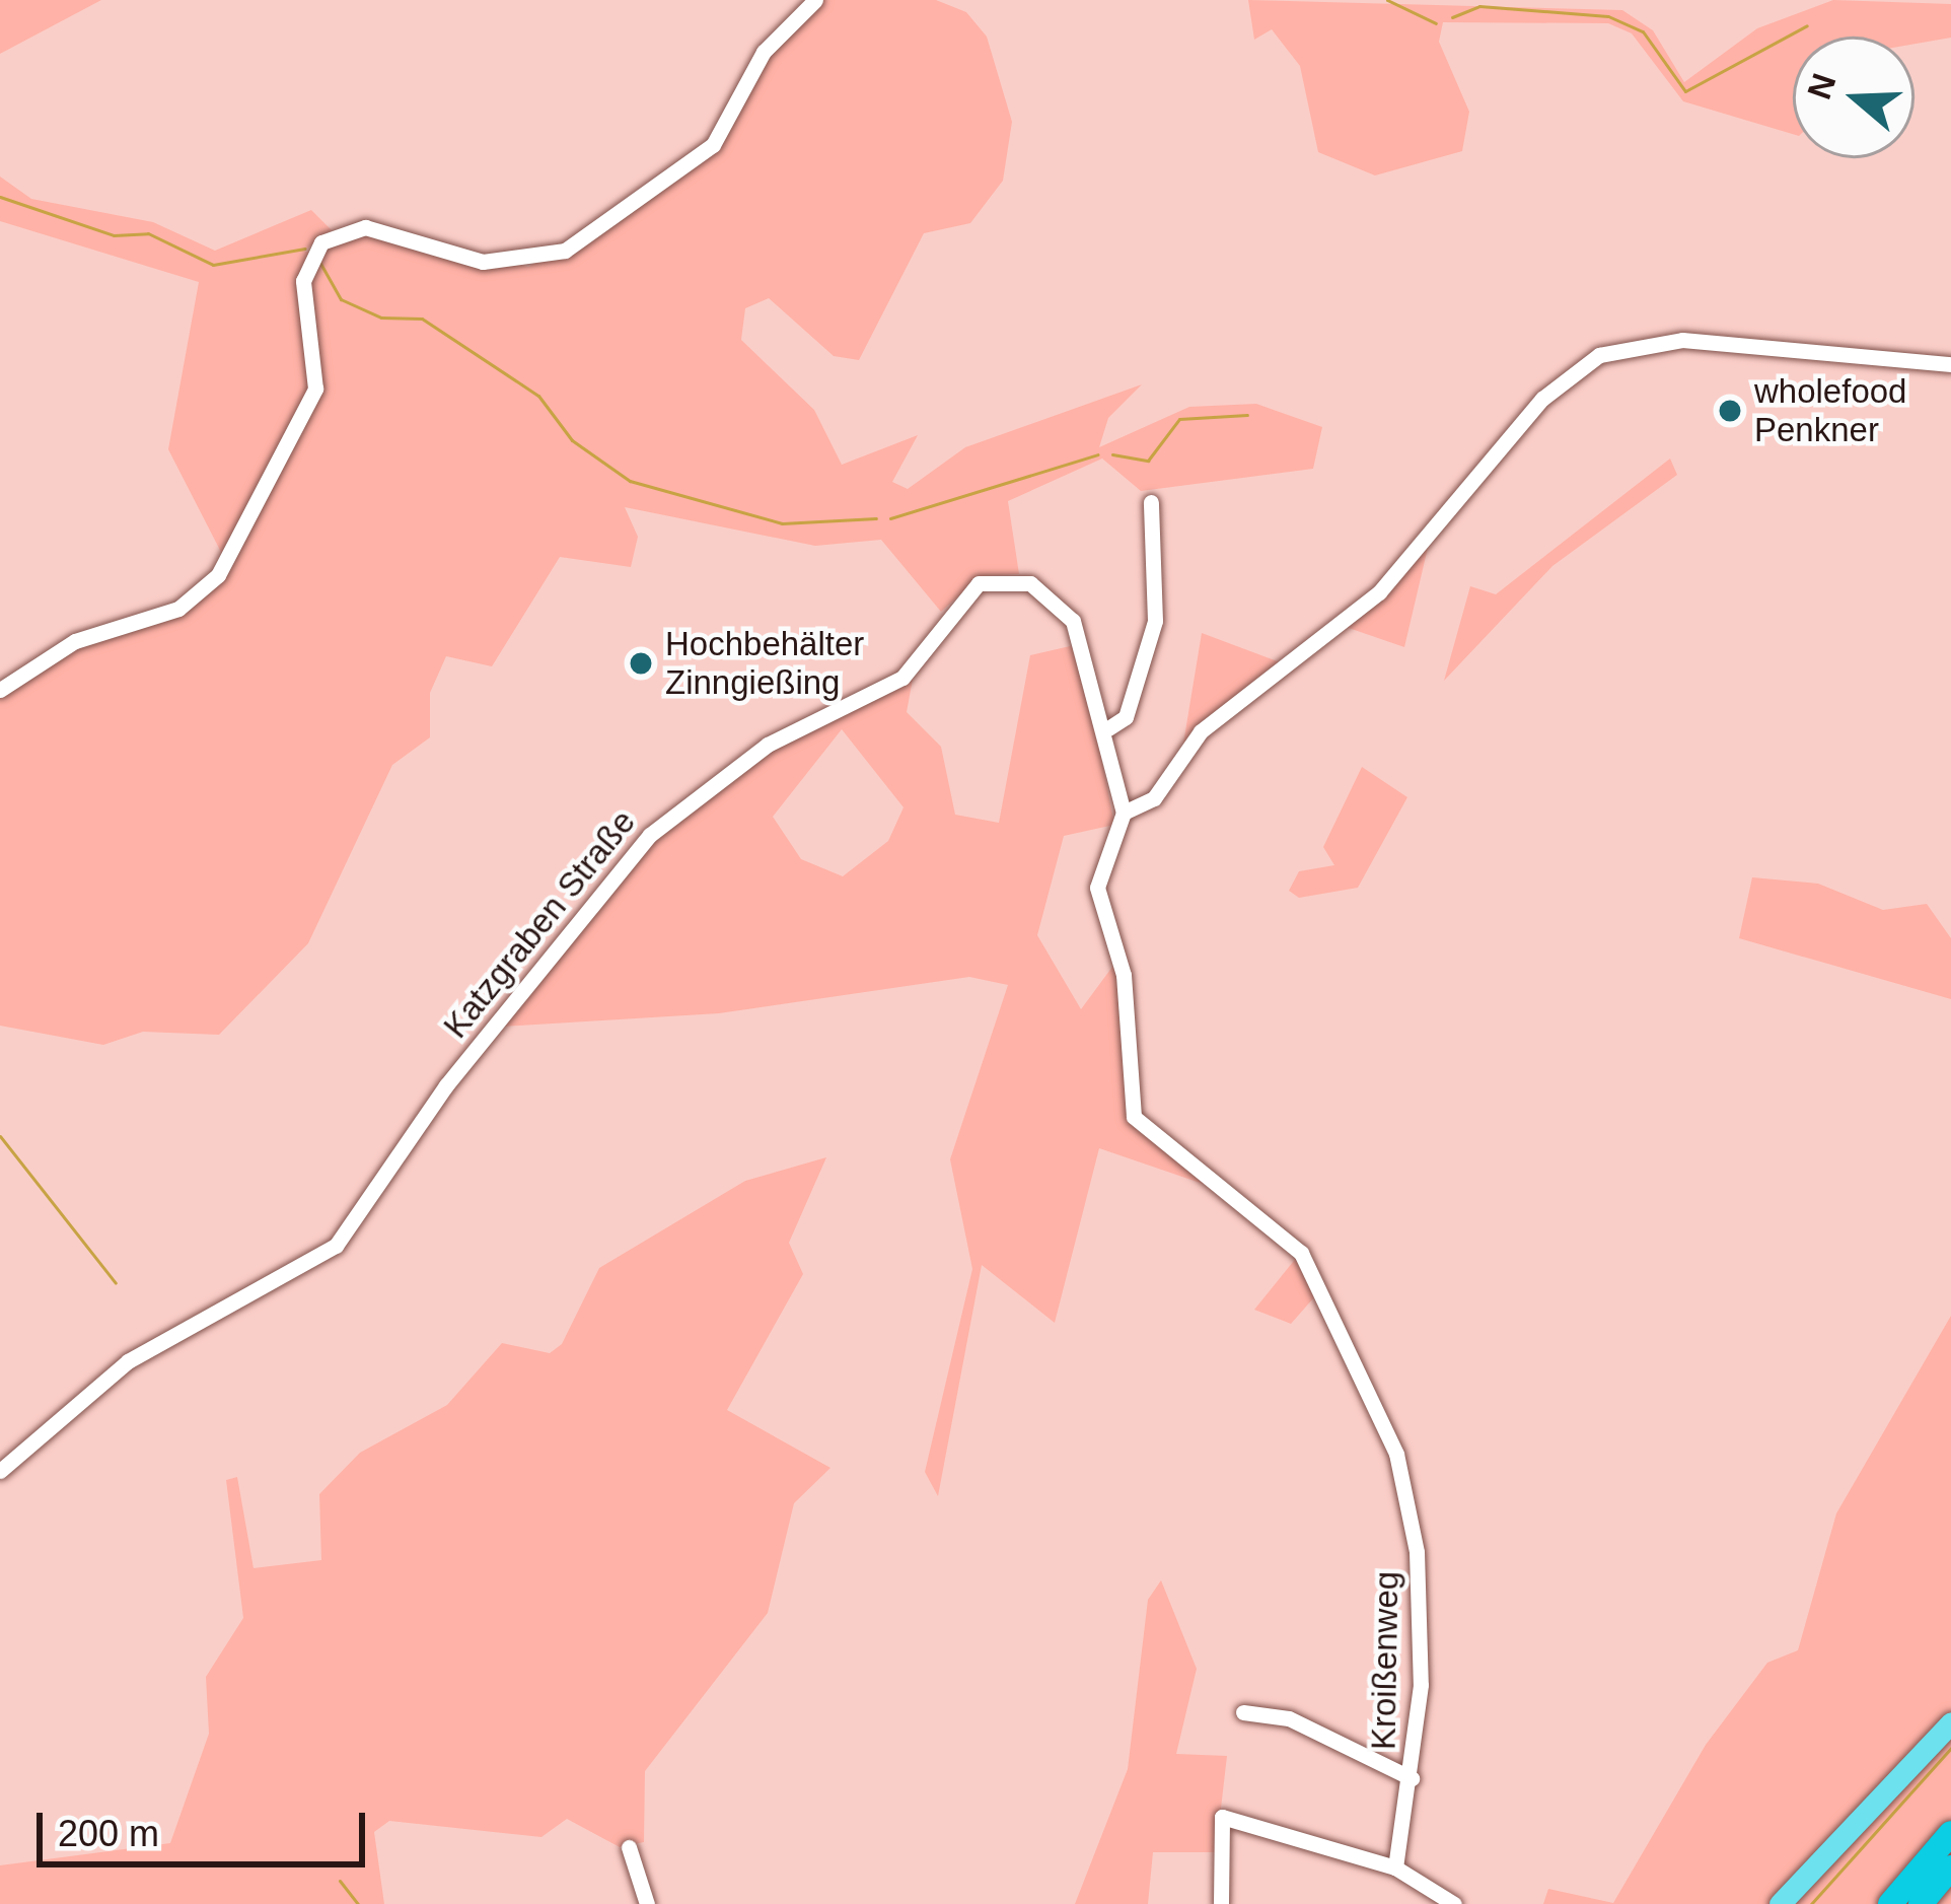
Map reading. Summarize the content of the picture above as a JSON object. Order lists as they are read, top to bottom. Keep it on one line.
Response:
{"streets":{"street":["Katzgraben Straße","Kroißenweg"]},"crossings":[["Katzgraben Straße","Kroißenweg"]],"places":["wholefood Penkner","Hochbehälter Zinngießing"],"scale_bar":"200 m","north":"left"}
